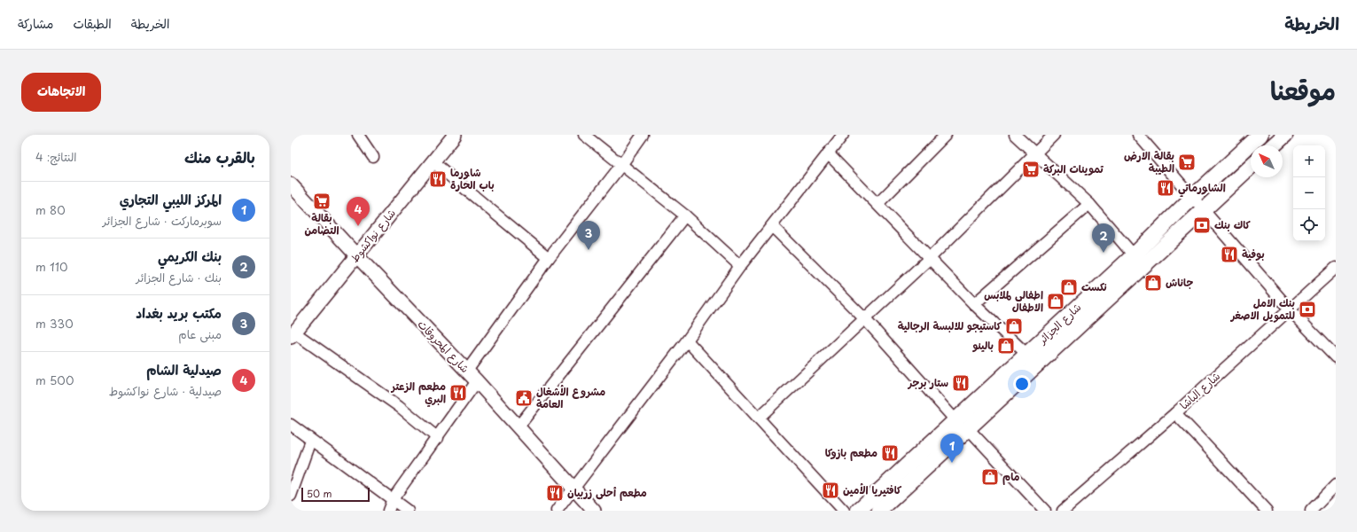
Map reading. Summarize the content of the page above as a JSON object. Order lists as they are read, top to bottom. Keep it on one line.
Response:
{"streets":{"main road":["شارع الجزائر"],"street":["شارع نواكشوط","شارع المحروقات","شارع الباشا"]},"crossings":[["شارع نواكشوط","شارع المحروقات"]],"places":{"supermarket":["بقالة الارض الطيبة","تموينات البركة","بقالة التضامن"],"restaurant":["شاورما باب الحارة","الشاورماتي","بوفية","ستار برجر","مطعم الزعتر البري","مطعم بازوكا","كافتيريا الأمين","مطعم أحلى زربيان"],"bank":["كاك بنك","بنك الامل للتمويل الاصغر"],"shop":["جاناش","نكست","اطفالي لملابس الاطفال","كاستيجو للالبسة الرجالية","بالينو","مام"],"public building":["مشروع الأشغال العامة"]},"scale_bar":"50 m","north":"top left","page":{"header":"الخريطة","nav":["الخريطة","الطبقات","مشاركة"],"title":"موقعنا","buttons":"الاتجاهات","heading":["بالقرب منك","النتائج: 4"],"map_buttons":["+","−"],"list":[{"mark":"1","name":"المركز الليبي التجاري","note":"سوبرماركت · شارع الجزائر","value":"80 m"},{"mark":"2","name":"بنك الكريمي","note":"بنك · شارع الجزائر","value":"110 m"},{"mark":"3","name":"مكتب بريد بغداد","note":"مبنى عام","value":"330 m"},{"mark":"4","name":"صيدلية الشام","note":"صيدلية · شارع نواكشوط","value":"500 m"}],"pins":["4","3","2","1"],"scale":"50 m"}}
